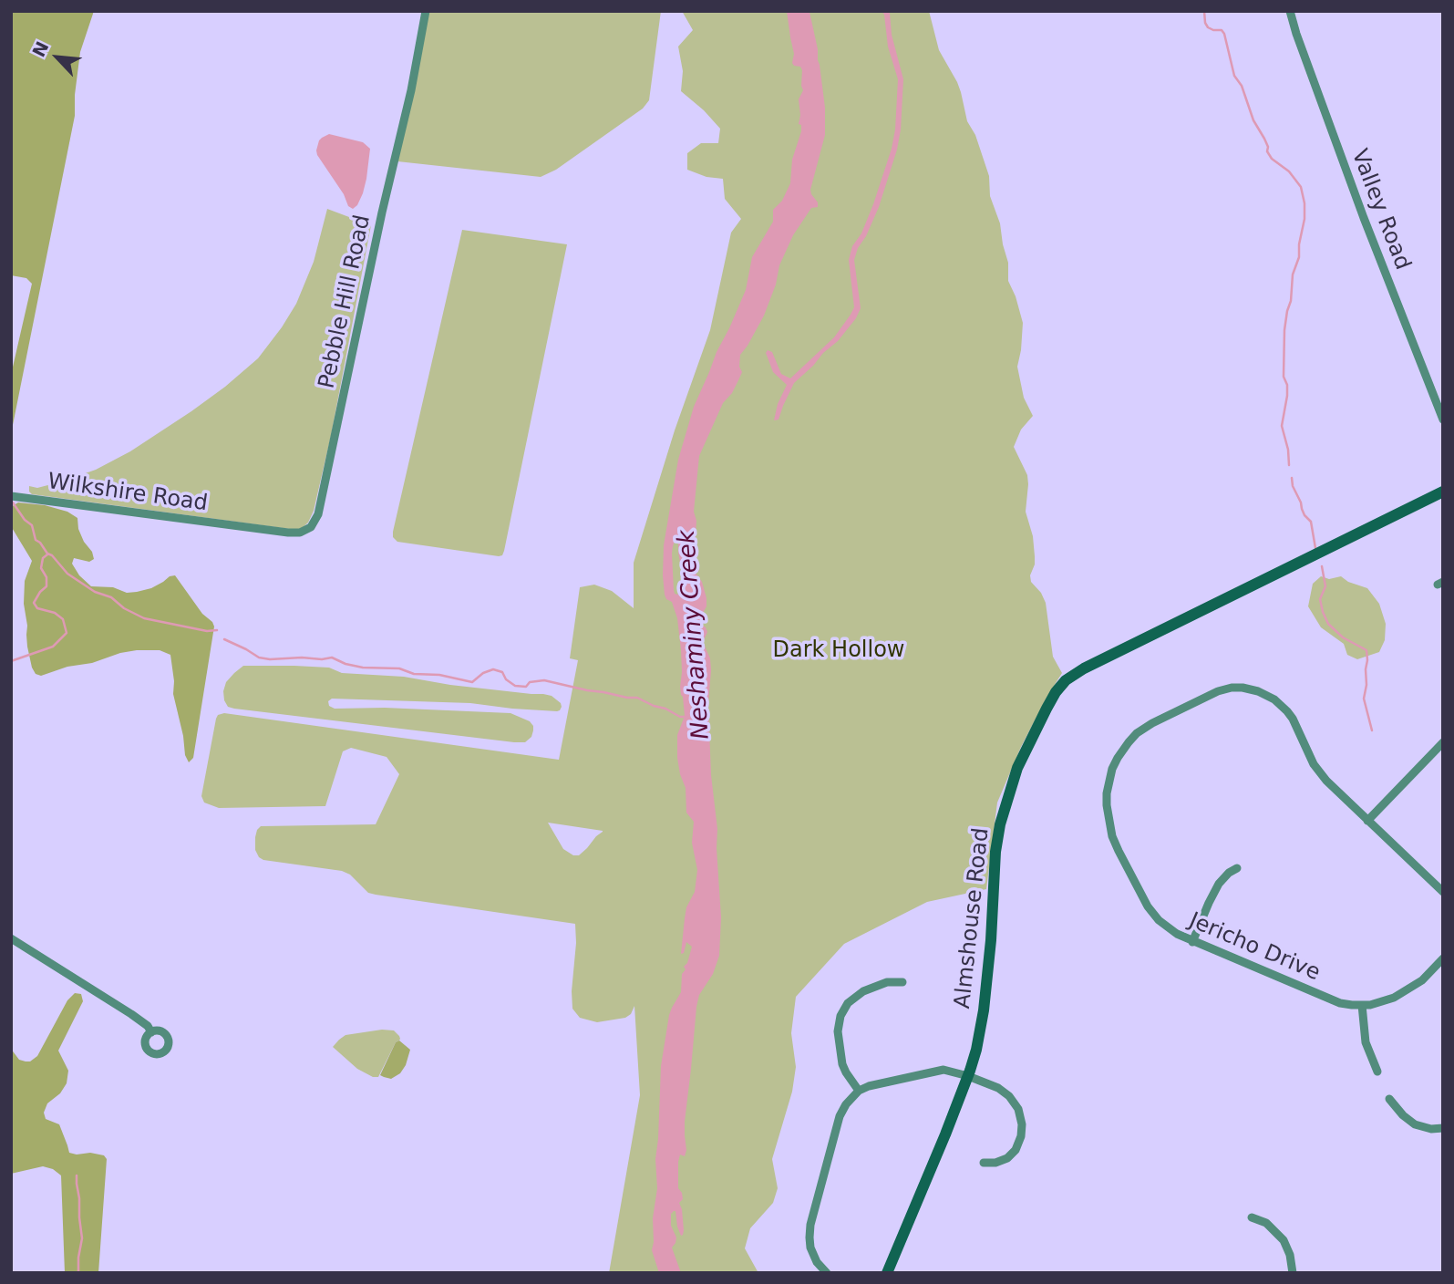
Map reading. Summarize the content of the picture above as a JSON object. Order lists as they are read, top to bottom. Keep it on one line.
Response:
{"streets":{"main road":["Almshouse Road"],"street":["Valley Road","Pebble Hill Road","Wilkshire Road","Jericho Drive"]},"crossings":[["Pebble Hill Road","Wilkshire Road"]],"water":["Neshaminy Creek"],"parks":["Dark Hollow"],"north":"top left"}
